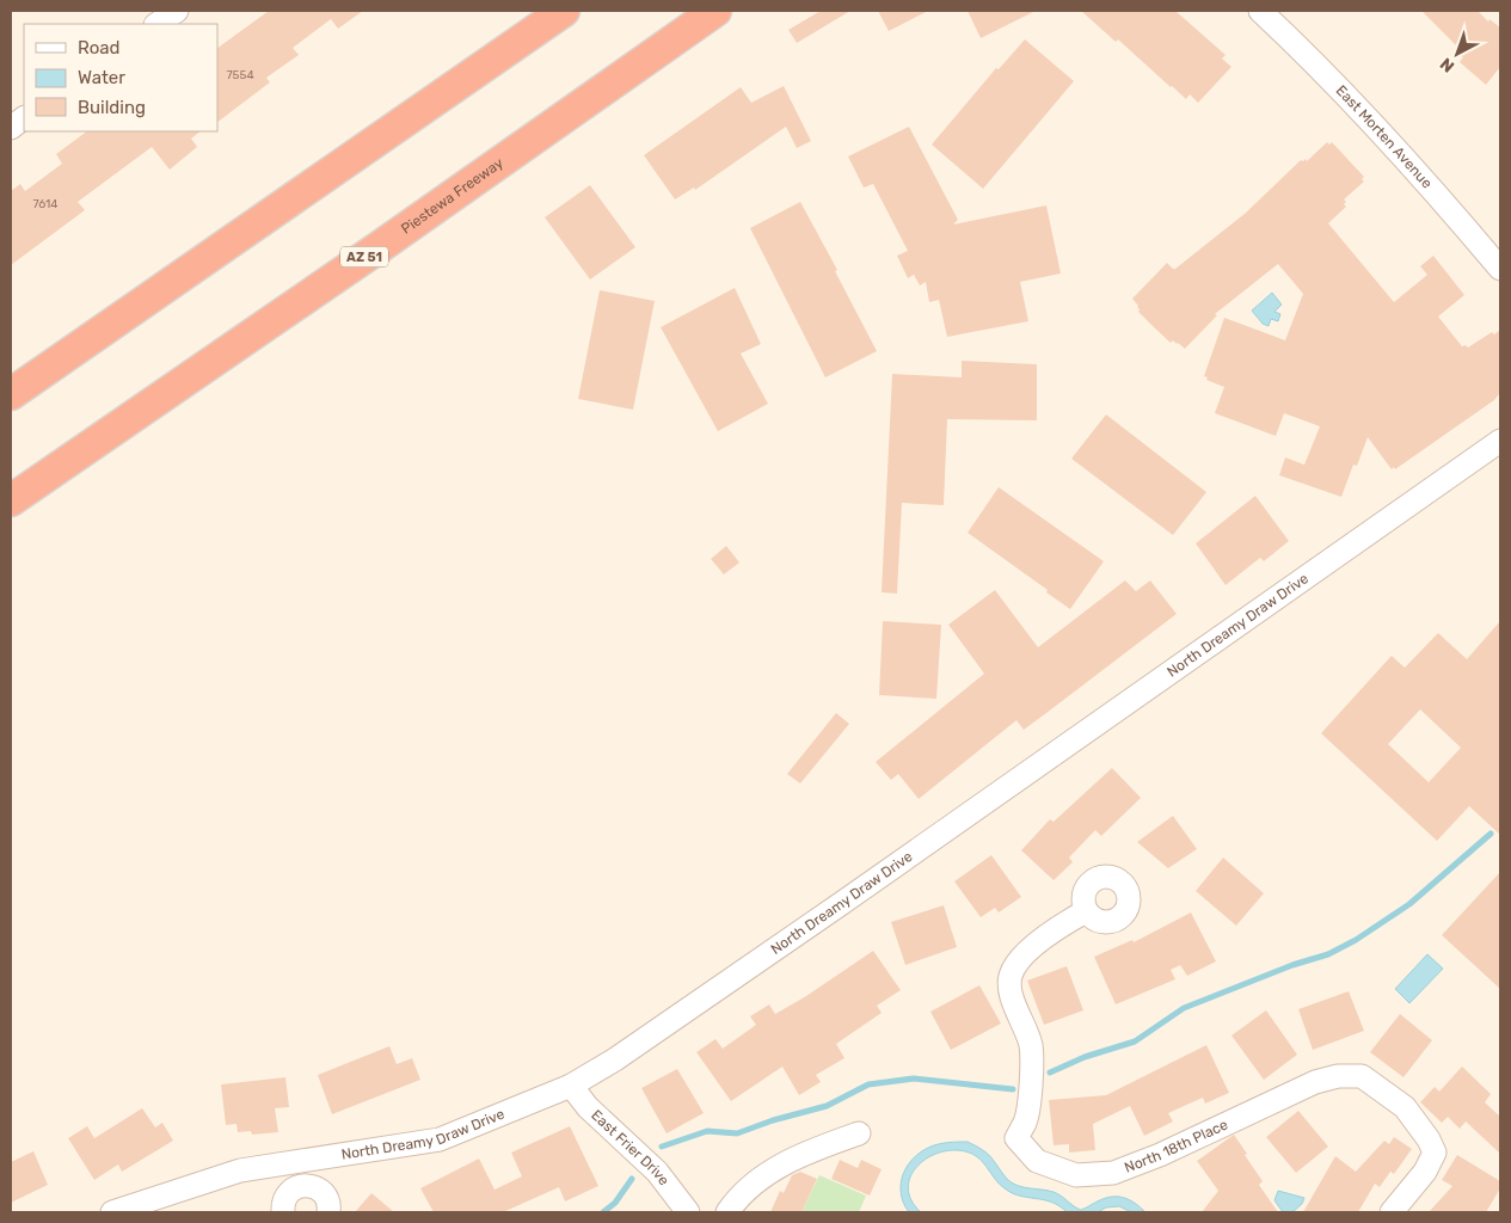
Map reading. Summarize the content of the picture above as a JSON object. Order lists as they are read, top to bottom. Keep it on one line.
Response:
{"streets":{"highway":["Piestewa Freeway","AZ 51"],"street":["East Morten Avenue","North Dreamy Draw Drive","North 18th Place","East Frier Drive"]},"crossings":[["North Dreamy Draw Drive","East Frier Drive"]],"house_numbers":["7554","7614"],"legend":["Road","Water","Building"],"north":"bottom left"}
